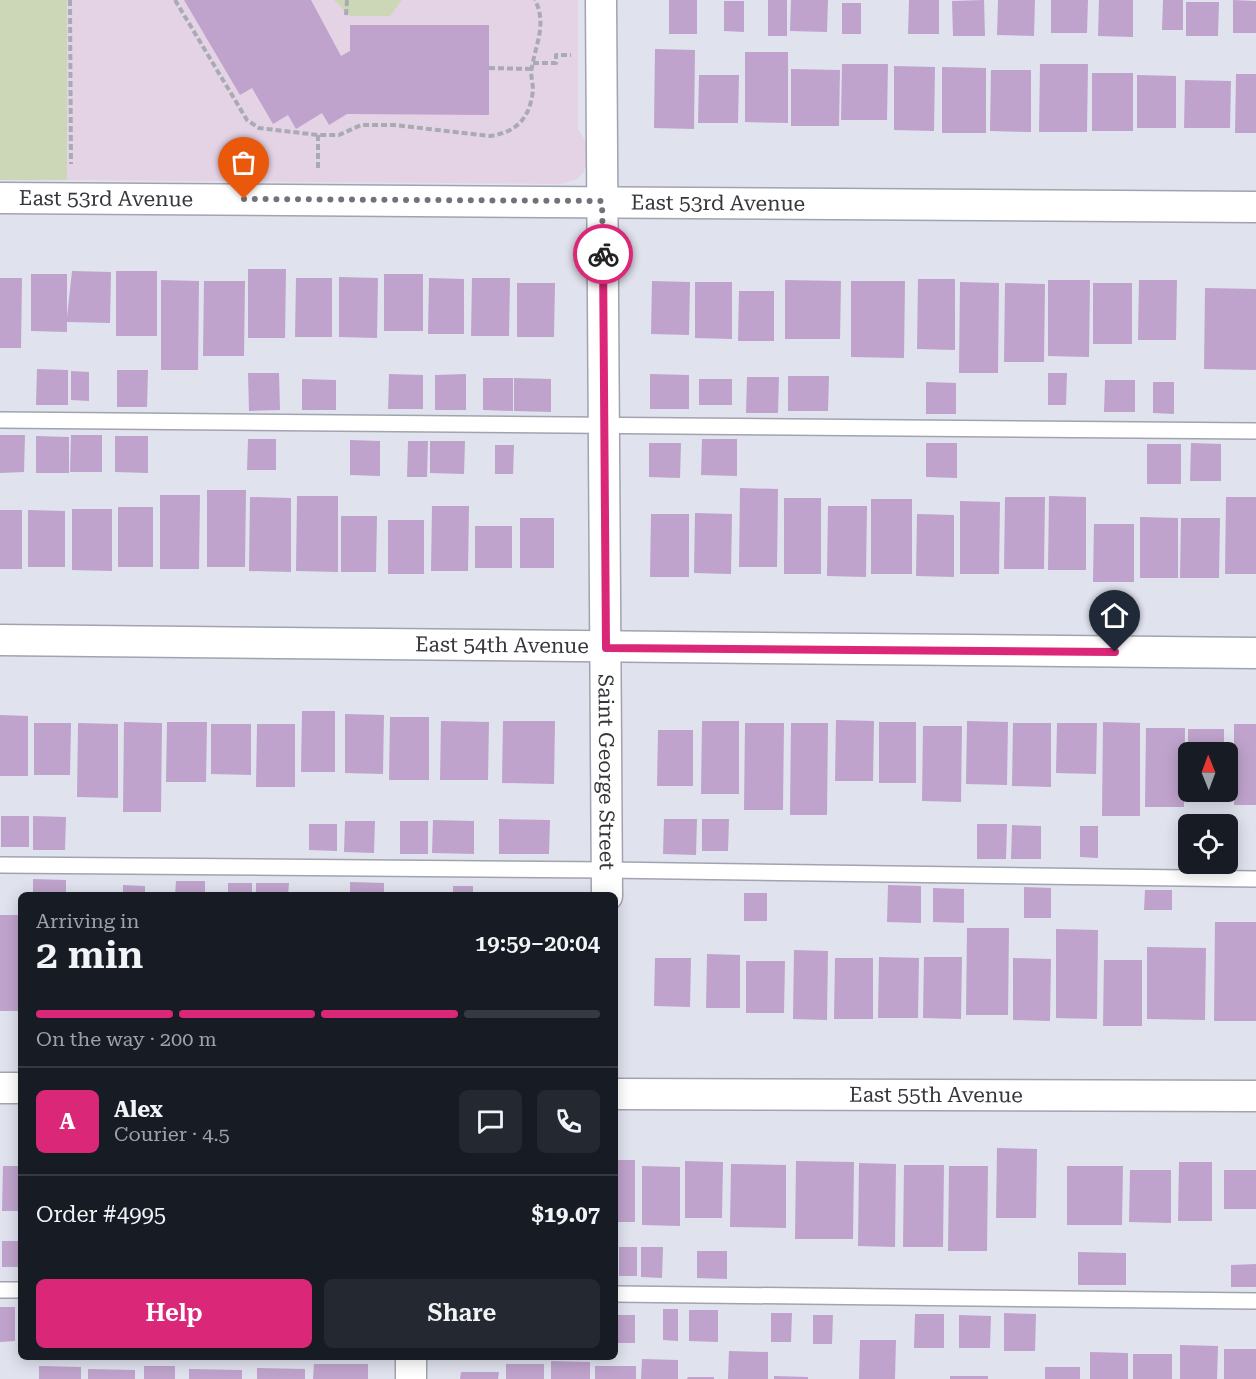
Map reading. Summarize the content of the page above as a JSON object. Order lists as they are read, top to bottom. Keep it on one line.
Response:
{"streets":{"street":["East 53rd Avenue","East 54th Avenue","Saint George Street","East 55th Avenue"]},"crossings":[["East 53rd Avenue","Saint George Street"],["East 54th Avenue","Saint George Street"]],"north":"top","page":{"heading":["2 min","Arriving in","19:59–20:04"],"panel":["Alex","Courier · 4.5","Order #4995","$19.07"],"bar":"On the way · 200 m","round":"A","buttons":["Help","Share"]}}
